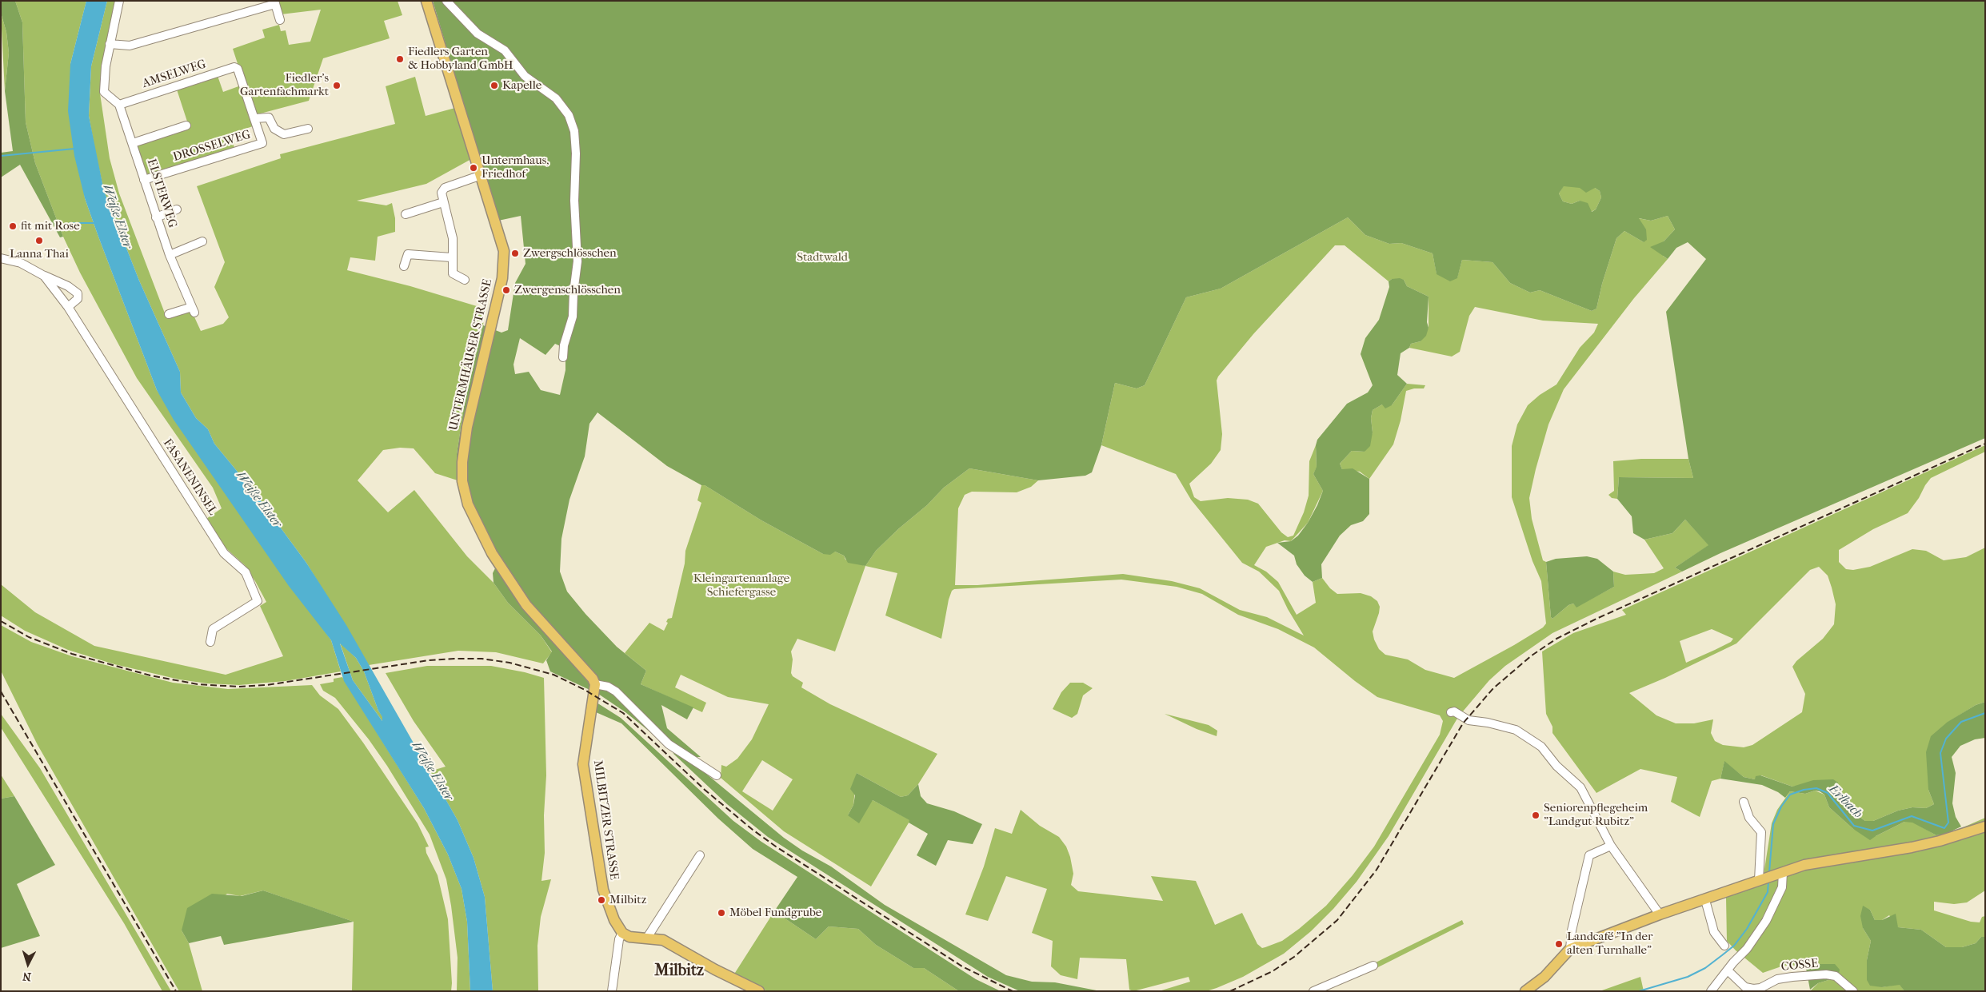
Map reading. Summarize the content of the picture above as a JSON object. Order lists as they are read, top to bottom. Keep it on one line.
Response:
{"streets":{"main road":["UNTERMHÄUSER STRASSE","MILBITZER STRASSE"],"street":["AMSELWEG","DROSSELWEG","ELSTERWEG","FASANENINSEL","COSSE"]},"crossings":[["AMSELWEG","DROSSELWEG"],["AMSELWEG","ELSTERWEG"],["DROSSELWEG","ELSTERWEG"],["UNTERMHÄUSER STRASSE","MILBITZER STRASSE"]],"districts":["Milbitz"],"water":["Weiße Elster","Erlbach"],"parks":["Stadtwald","Kleingartenanlage Schiefergasse"],"places":["Fiedlers Garten & Hobbyland GmbH","Fiedler's Gartenfachmarkt","Kapelle","Untermhaus, Friedhof","fit mit Rose","Lanna Thai","Zwergschlösschen","Zwergenschlösschen","Seniorenpflegeheim \"Landgut Rubitz\"","Milbitz","Möbel Fundgrube","Landcafé \"In der alten Turnhalle\""],"north":"bottom"}
